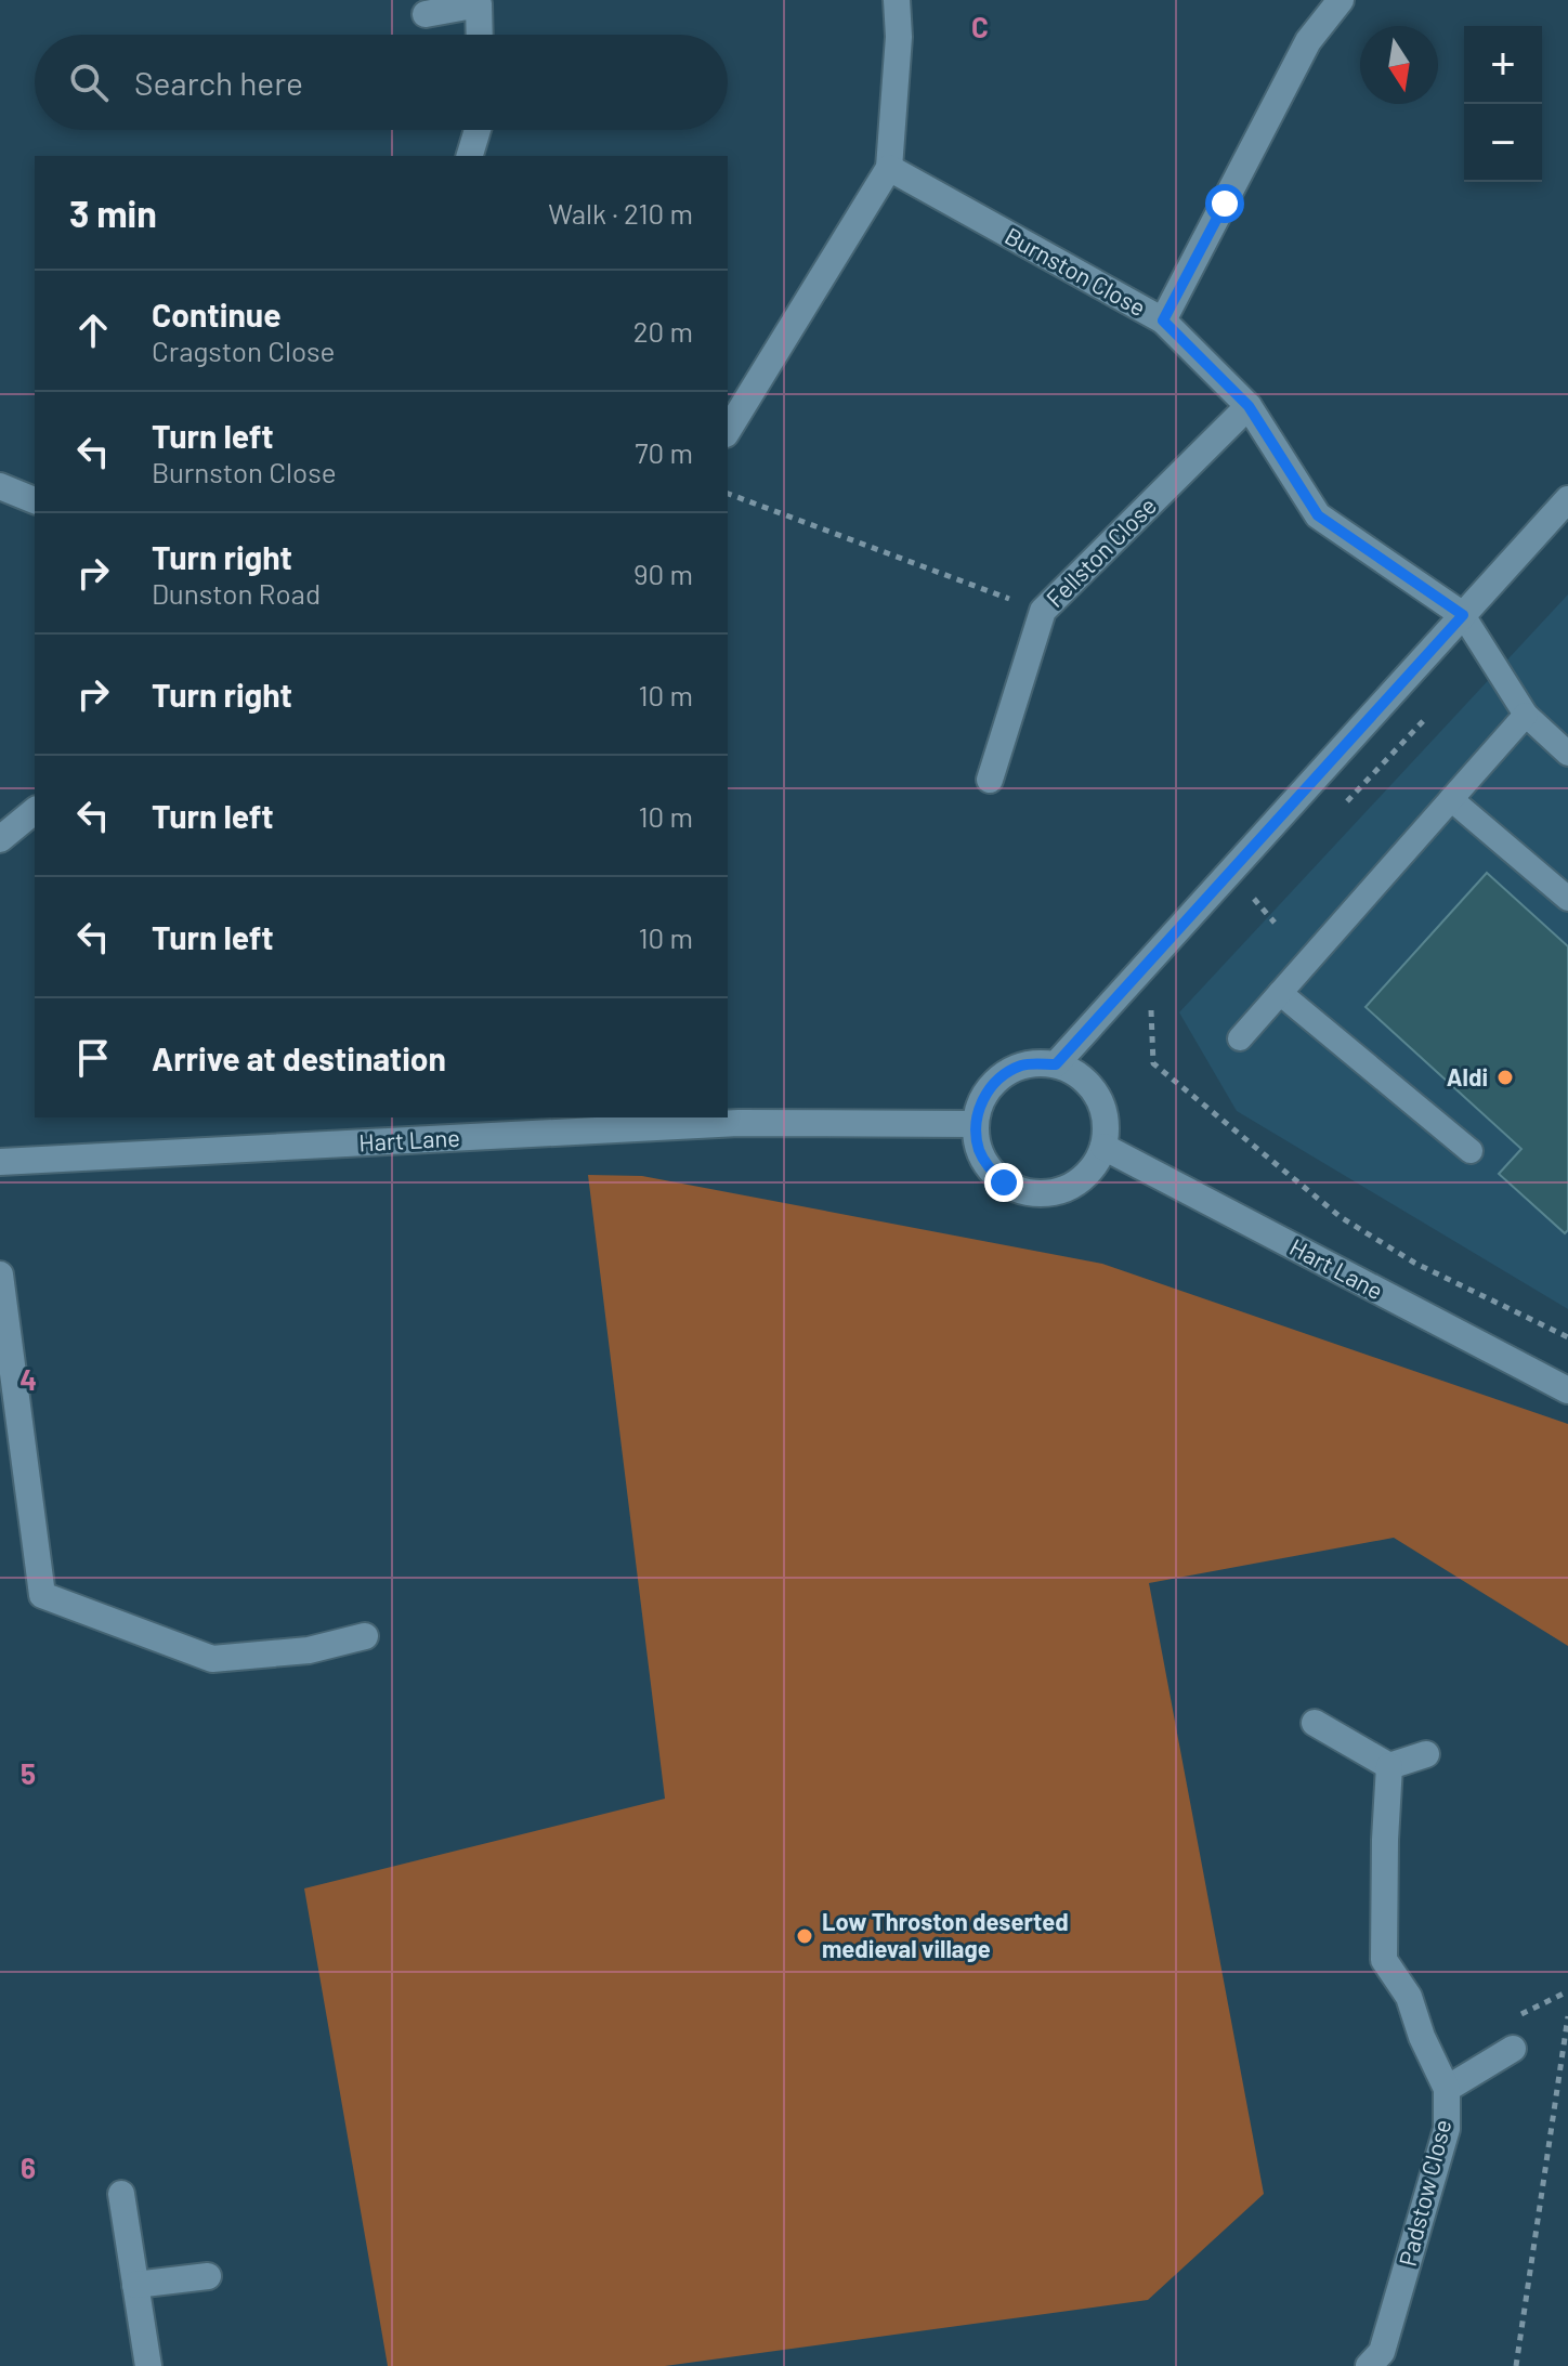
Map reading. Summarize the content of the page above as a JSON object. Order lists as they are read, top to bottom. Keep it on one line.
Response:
{"streets":{"street":["Burnston Close","Fellston Close","Hart Lane","Padstow Close"]},"crossings":[["Burnston Close","Fellston Close"]],"places":["Aldi","Low Throston deserted medieval village"],"north":"bottom","page":{"map_buttons":["+","−"],"search":"Search here","heading":["3 min","Walk · 210 m"],"list":[["Continue","Cragston Close","20 m"],["Turn left","Burnston Close","70 m"],["Turn right","Dunston Road","90 m"],["Turn right","10 m"],["Turn left","10 m"],["Turn left","10 m"],"Arrive at destination"]},"grid":{"columns":["C"],"rows":["4","5","6"]}}
